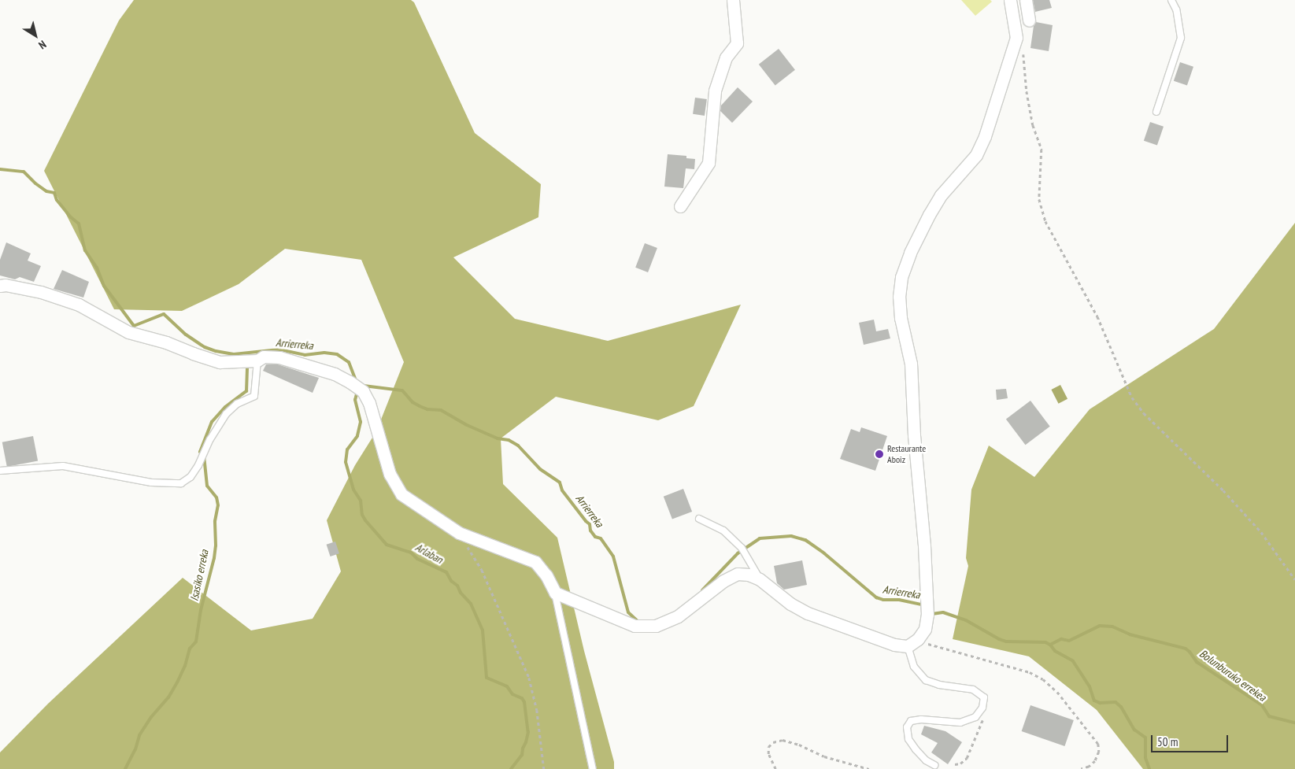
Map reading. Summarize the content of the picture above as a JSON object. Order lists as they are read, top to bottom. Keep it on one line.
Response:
{"water":["Arrierreka","Arlaban","Isasiko erreka","Bolunburuko errekea"],"places":["Restaurante Aboiz"],"scale_bar":"50 m","north":"bottom right"}
